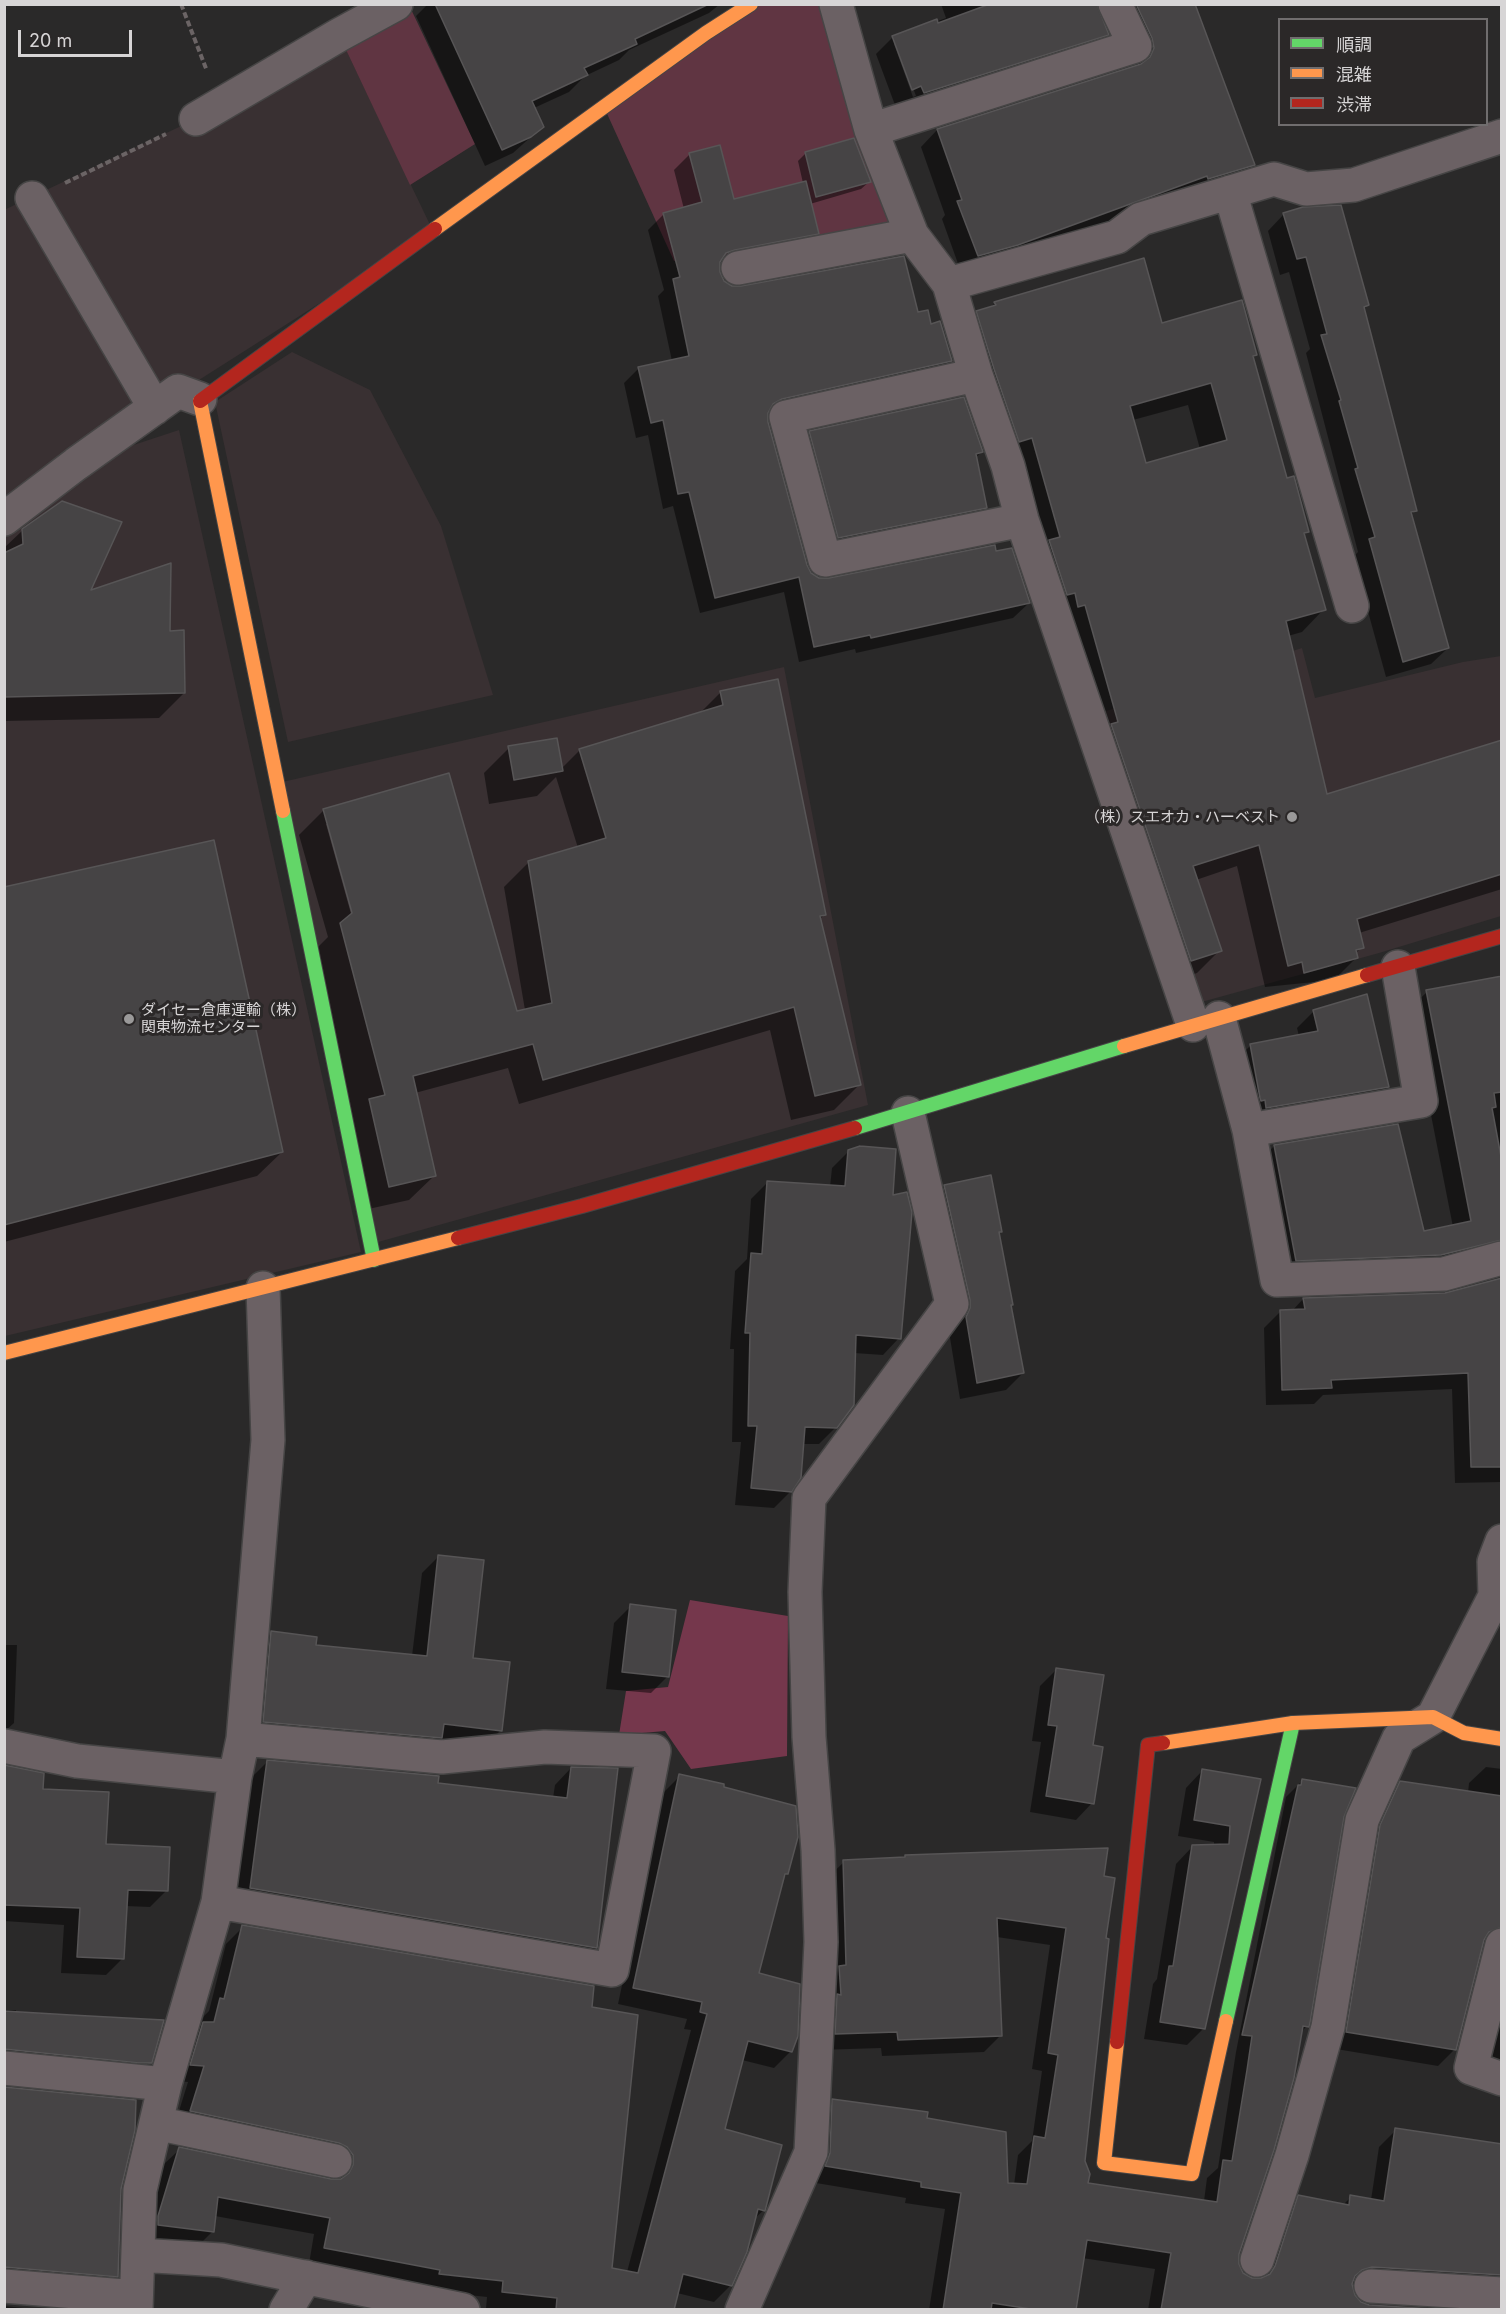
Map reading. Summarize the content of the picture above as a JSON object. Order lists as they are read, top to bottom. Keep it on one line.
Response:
{"places":["（株）スエオカ・ハーベスト","ダイセー倉庫運輸（株） 関東物流センター"],"legend":["順調","混雑","渋滞"],"scale_bar":"20 m"}
